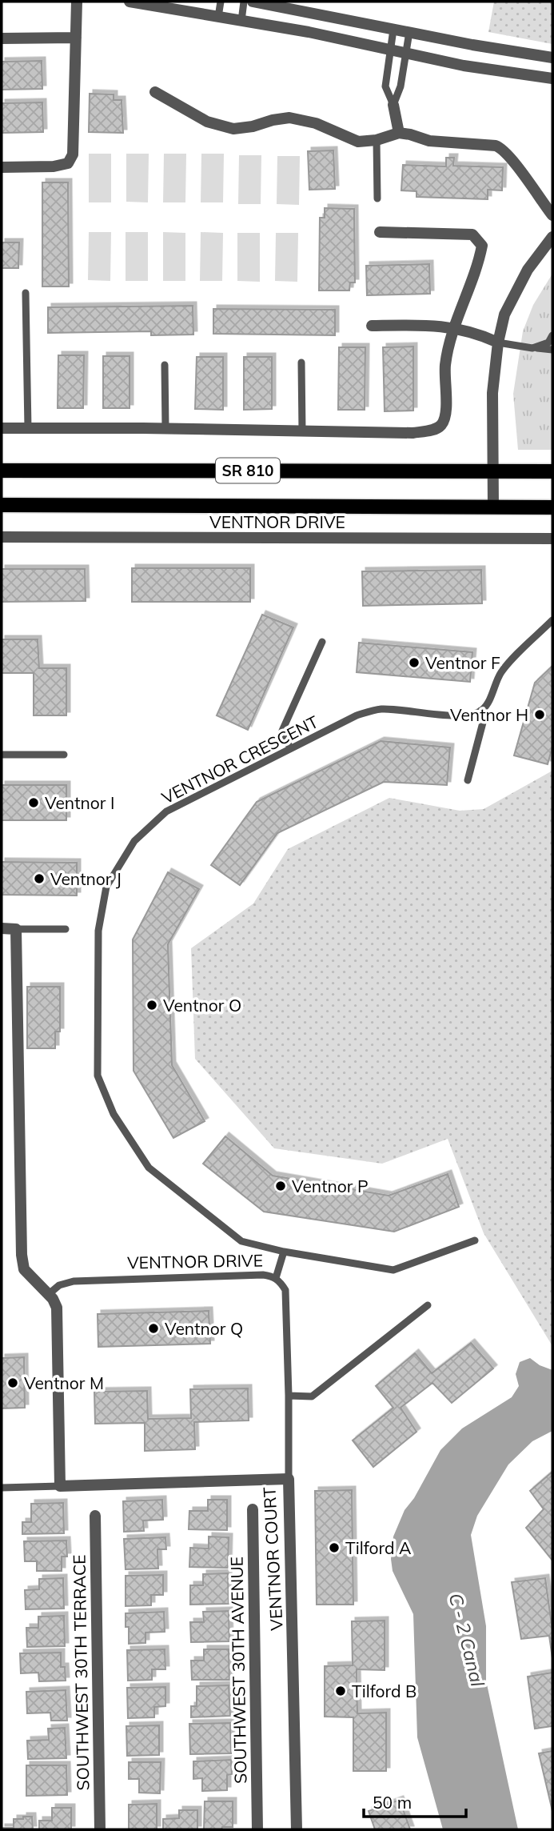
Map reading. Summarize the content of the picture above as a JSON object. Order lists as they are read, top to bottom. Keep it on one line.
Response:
{"streets":{"main road":["SR 810"],"street":["VENTNOR DRIVE","VENTNOR COURT","SOUTHWEST 30TH AVENUE","SOUTHWEST 30TH TERRACE"],"lane":["VENTNOR CRESCENT"]},"crossings":[["VENTNOR DRIVE","VENTNOR COURT"]],"water":["C - 2 Canal"],"places":["Ventnor F","Ventnor H","Ventnor I","Ventnor J","Ventnor O","Ventnor P","Ventnor Q","Ventnor M","Tilford A","Tilford B"],"scale_bar":"50 m"}
